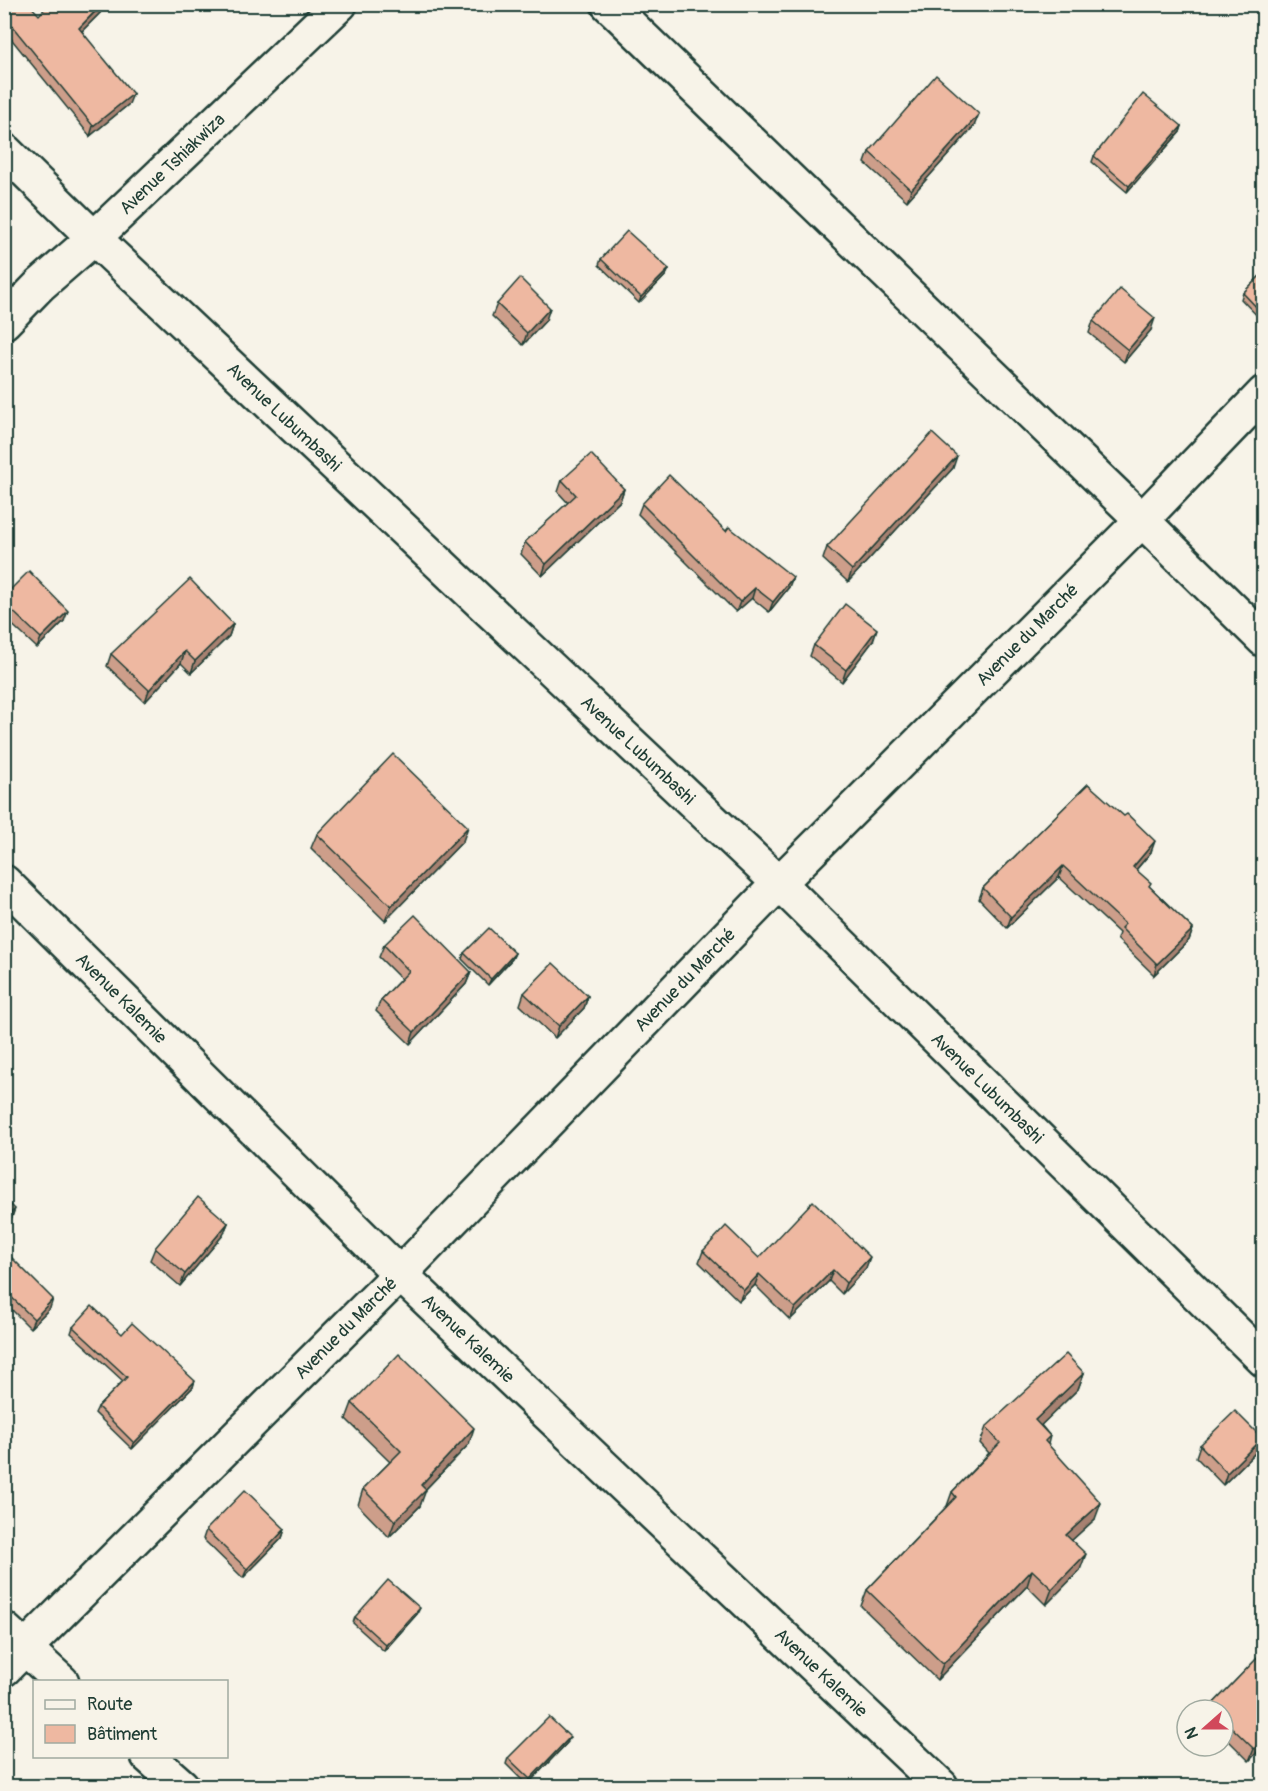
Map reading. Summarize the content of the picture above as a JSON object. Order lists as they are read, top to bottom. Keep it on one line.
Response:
{"streets":{"street":["Avenue Tshiakwiza","Avenue Lubumbashi","Avenue du Marché","Avenue Kalemie"]},"crossings":[["Avenue Tshiakwiza","Avenue Lubumbashi"],["Avenue Lubumbashi","Avenue du Marché"],["Avenue du Marché","Avenue Kalemie"]],"legend":["Route","Bâtiment"],"north":"left"}
